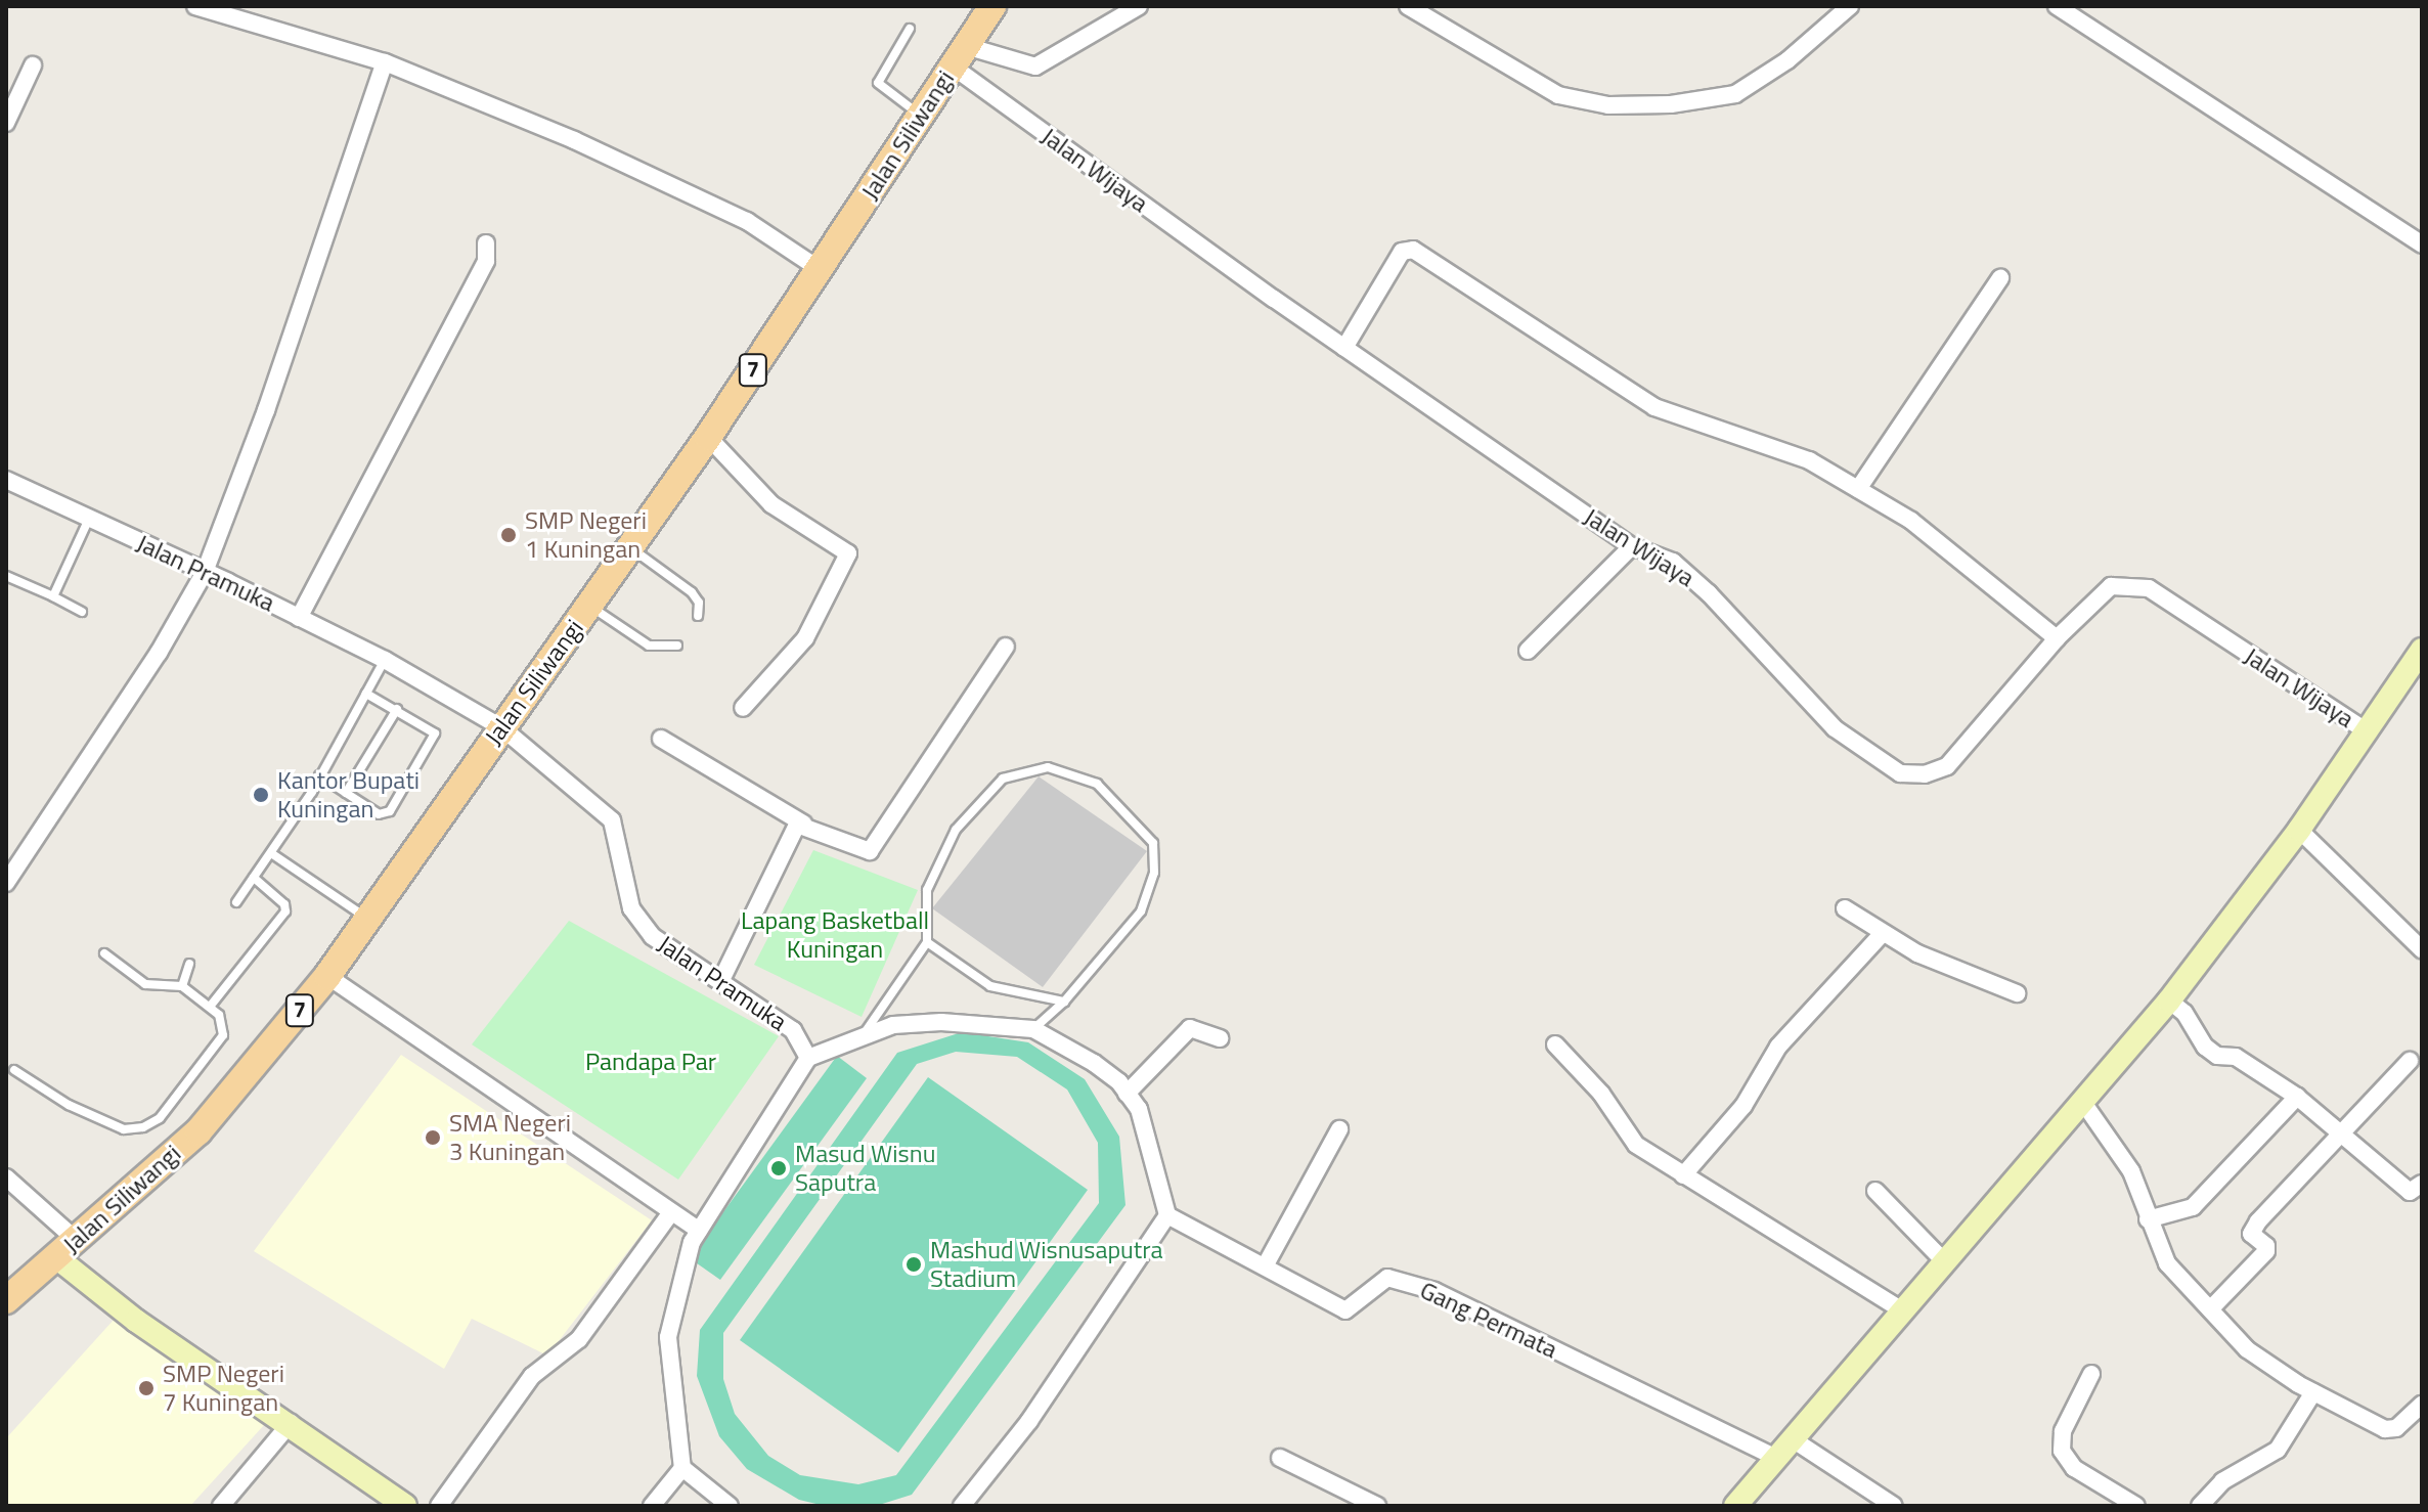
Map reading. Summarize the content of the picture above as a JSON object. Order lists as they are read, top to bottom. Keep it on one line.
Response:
{"streets":{"main road":["Jalan Siliwangi","7"],"street":["Jalan Wijaya","Jalan Pramuka","Gang Permata"]},"crossings":[["Jalan Siliwangi","Jalan Wijaya"],["Jalan Siliwangi","Jalan Pramuka"]],"parks":["Lapang Basketball Kuningan","Pandapa Par"],"places":["SMP Negeri 1 Kuningan","Kantor Bupati Kuningan","SMA Negeri 3 Kuningan","Masud Wisnu Saputra","Mashud Wisnusaputra Stadium","SMP Negeri 7 Kuningan"]}
